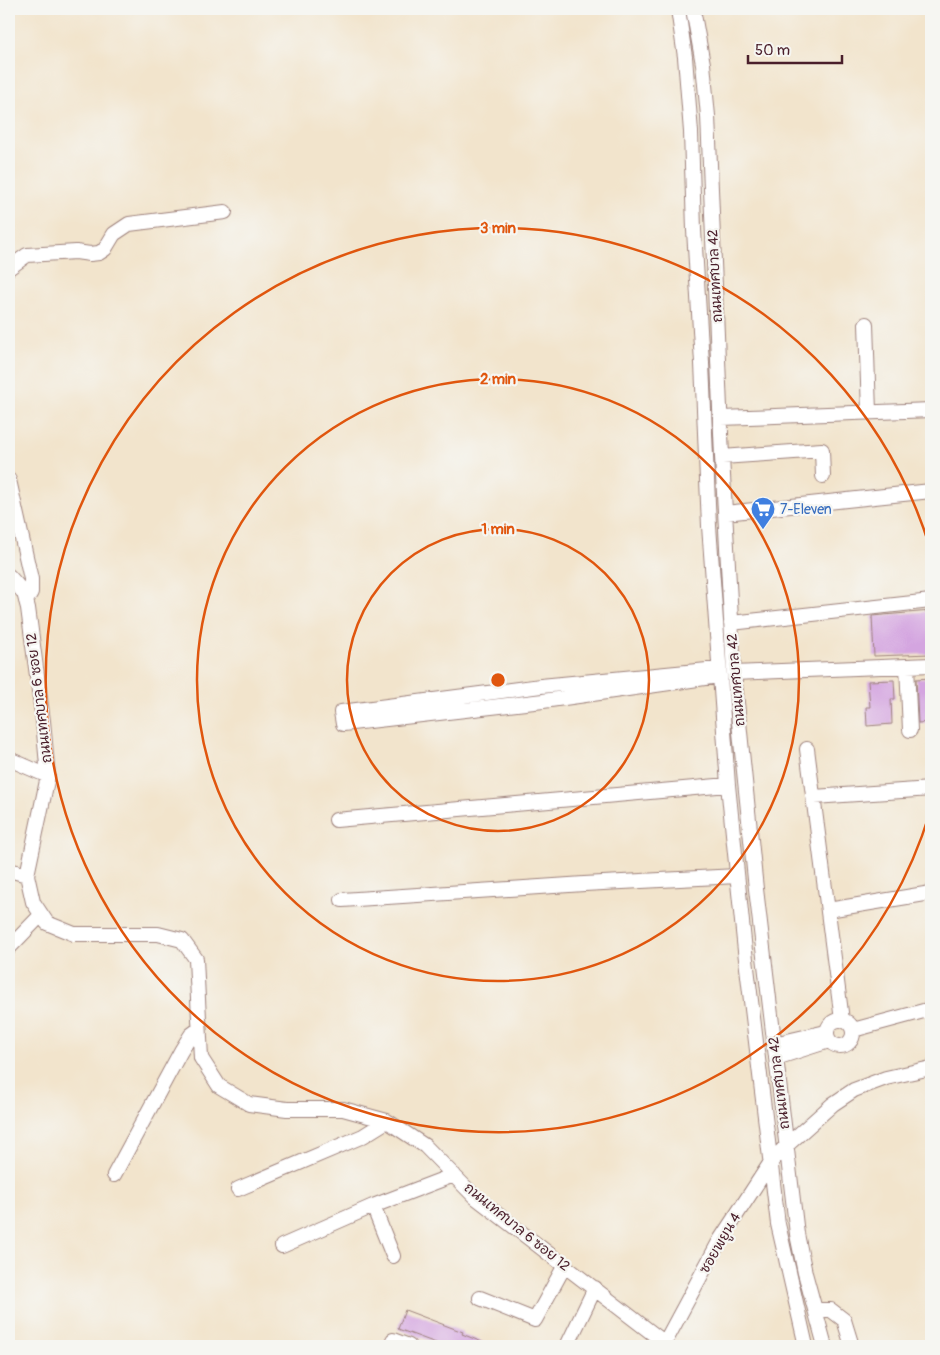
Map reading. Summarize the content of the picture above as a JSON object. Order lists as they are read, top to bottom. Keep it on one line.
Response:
{"streets":{"street":["ถนนเทศบาล 42","ถนนเทศบาล 6 ซอย 12","ซอยพยูน 4"]},"crossings":[["ถนนเทศบาล 42","ซอยพยูน 4"],["ถนนเทศบาล 6 ซอย 12","ซอยพยูน 4"]],"places":{"supermarket":["7-Eleven"]},"scale_bar":"50 m","rings":["3 min","2 min","1 min"]}
